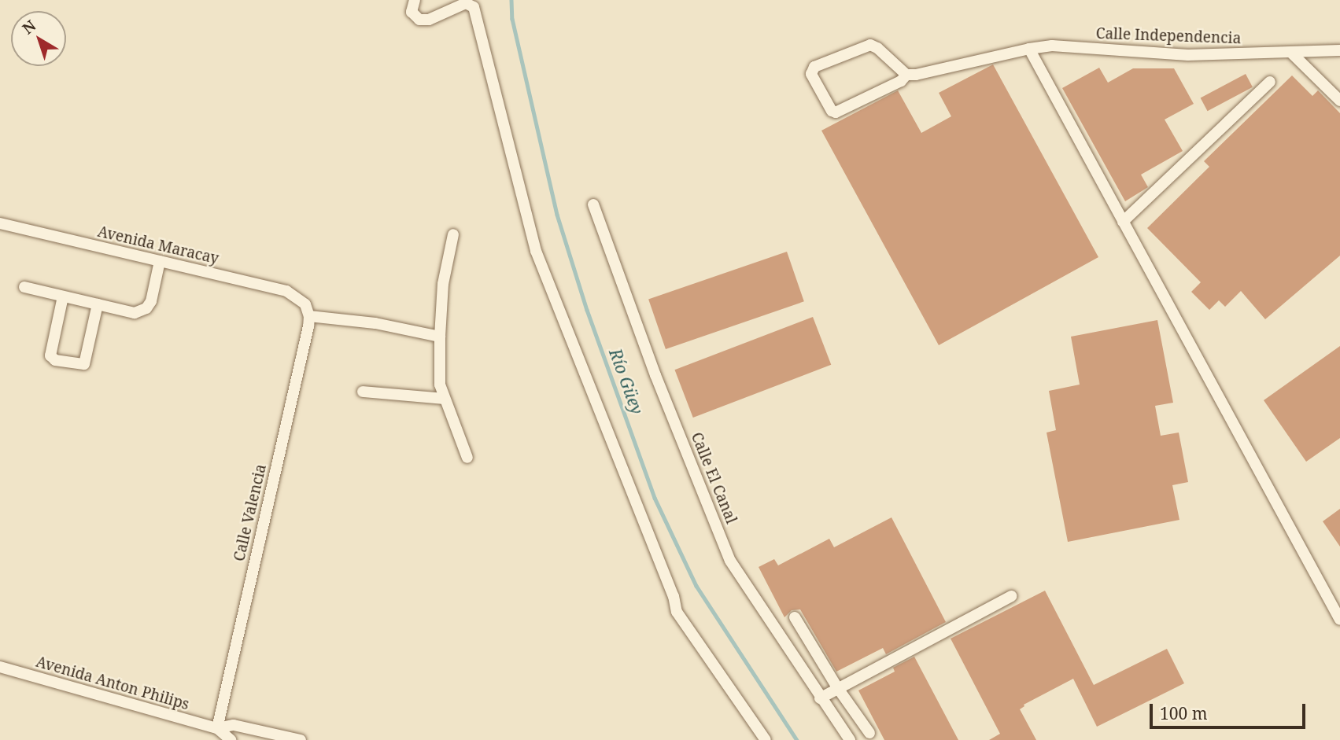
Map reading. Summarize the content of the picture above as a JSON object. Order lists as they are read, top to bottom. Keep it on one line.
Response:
{"streets":{"street":["Calle Independencia","Avenida Maracay","Calle El Canal","Calle Valencia","Avenida Anton Philips"]},"crossings":[["Avenida Maracay","Calle Valencia"],["Calle Valencia","Avenida Anton Philips"]],"water":["Río Güey"],"scale_bar":"100 m","north":"top left"}
